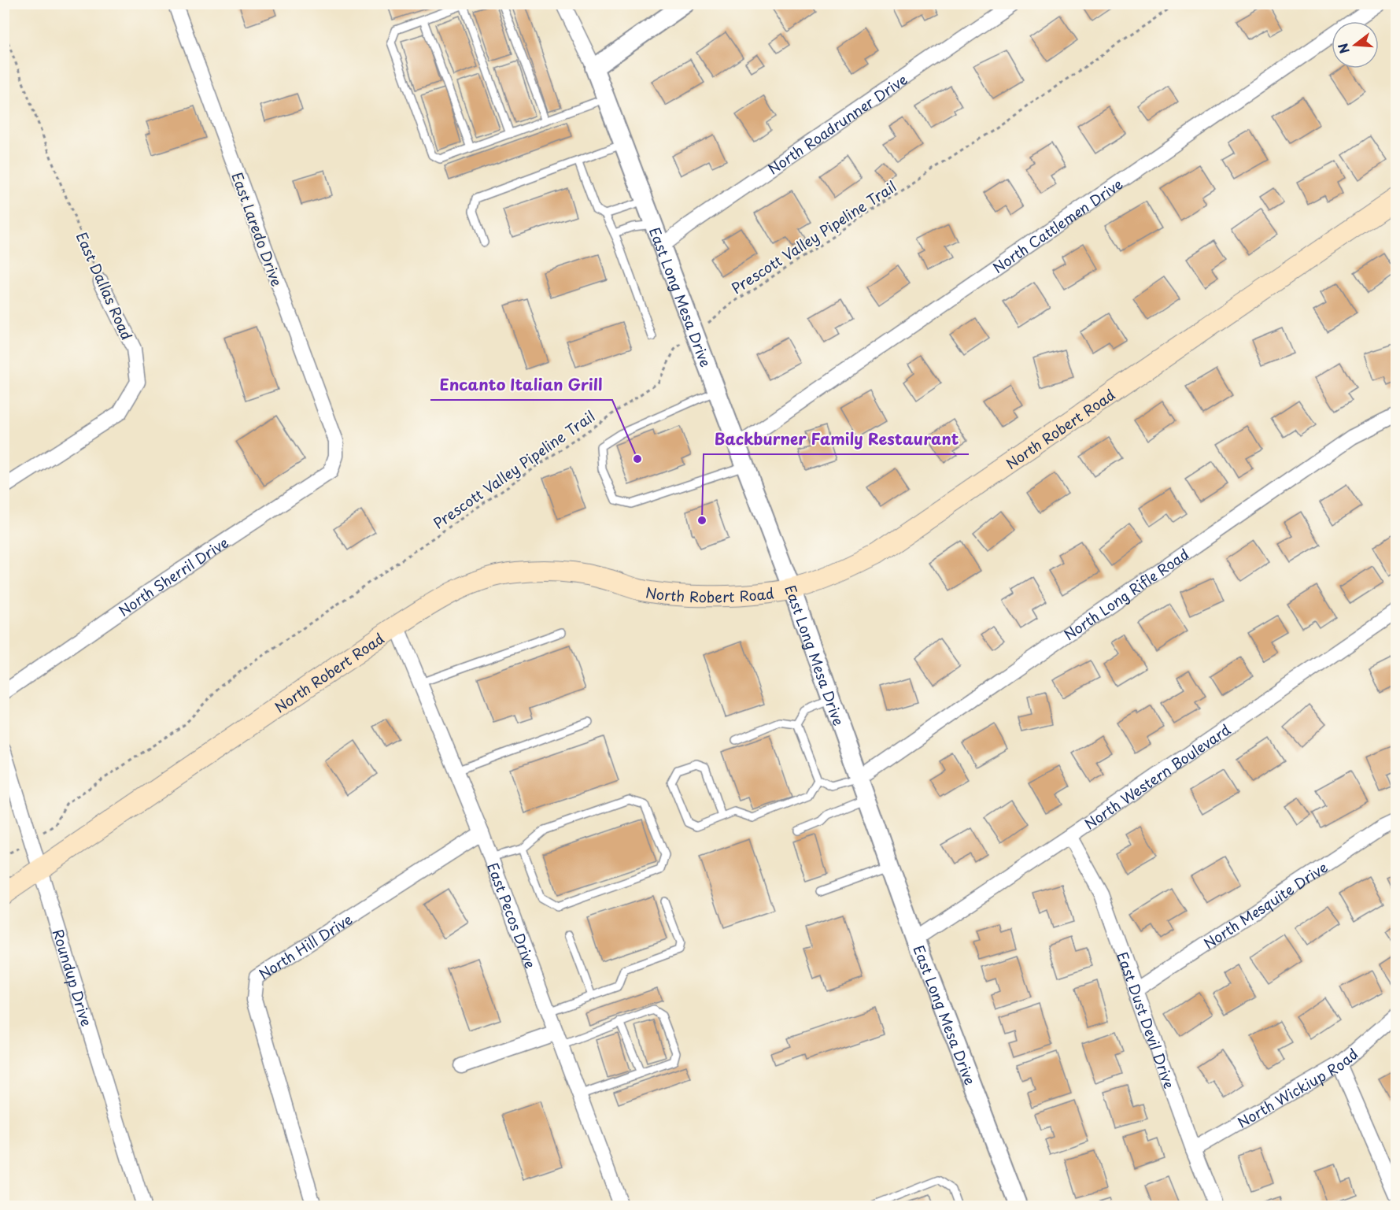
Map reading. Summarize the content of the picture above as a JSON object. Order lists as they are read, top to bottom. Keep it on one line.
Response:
{"streets":{"main road":["North Robert Road"],"street":["North Roadrunner Drive","North Cattlemen Drive","East Laredo Drive","East Dallas Road","East Long Mesa Drive","North Sherril Drive","North Long Rifle Road","North Western Boulevard","North Mesquite Drive","East Pecos Drive","North Hill Drive","Roundup Drive","East Dust Devil Drive","North Wickiup Road"],"path":["Prescott Valley Pipeline Trail"]},"crossings":[["North Roadrunner Drive","East Long Mesa Drive"],["North Cattlemen Drive","East Long Mesa Drive"],["East Laredo Drive","North Sherril Drive"],["Prescott Valley Pipeline Trail","East Long Mesa Drive"],["Prescott Valley Pipeline Trail","Roundup Drive"],["East Long Mesa Drive","North Robert Road"],["East Long Mesa Drive","North Long Rifle Road"],["East Long Mesa Drive","North Western Boulevard"],["North Robert Road","East Pecos Drive"],["North Robert Road","Roundup Drive"],["North Western Boulevard","East Dust Devil Drive"],["North Mesquite Drive","East Dust Devil Drive"],["East Pecos Drive","North Hill Drive"],["East Dust Devil Drive","North Wickiup Road"]],"places":["Encanto Italian Grill","Backburner Family Restaurant"],"north":"left"}
